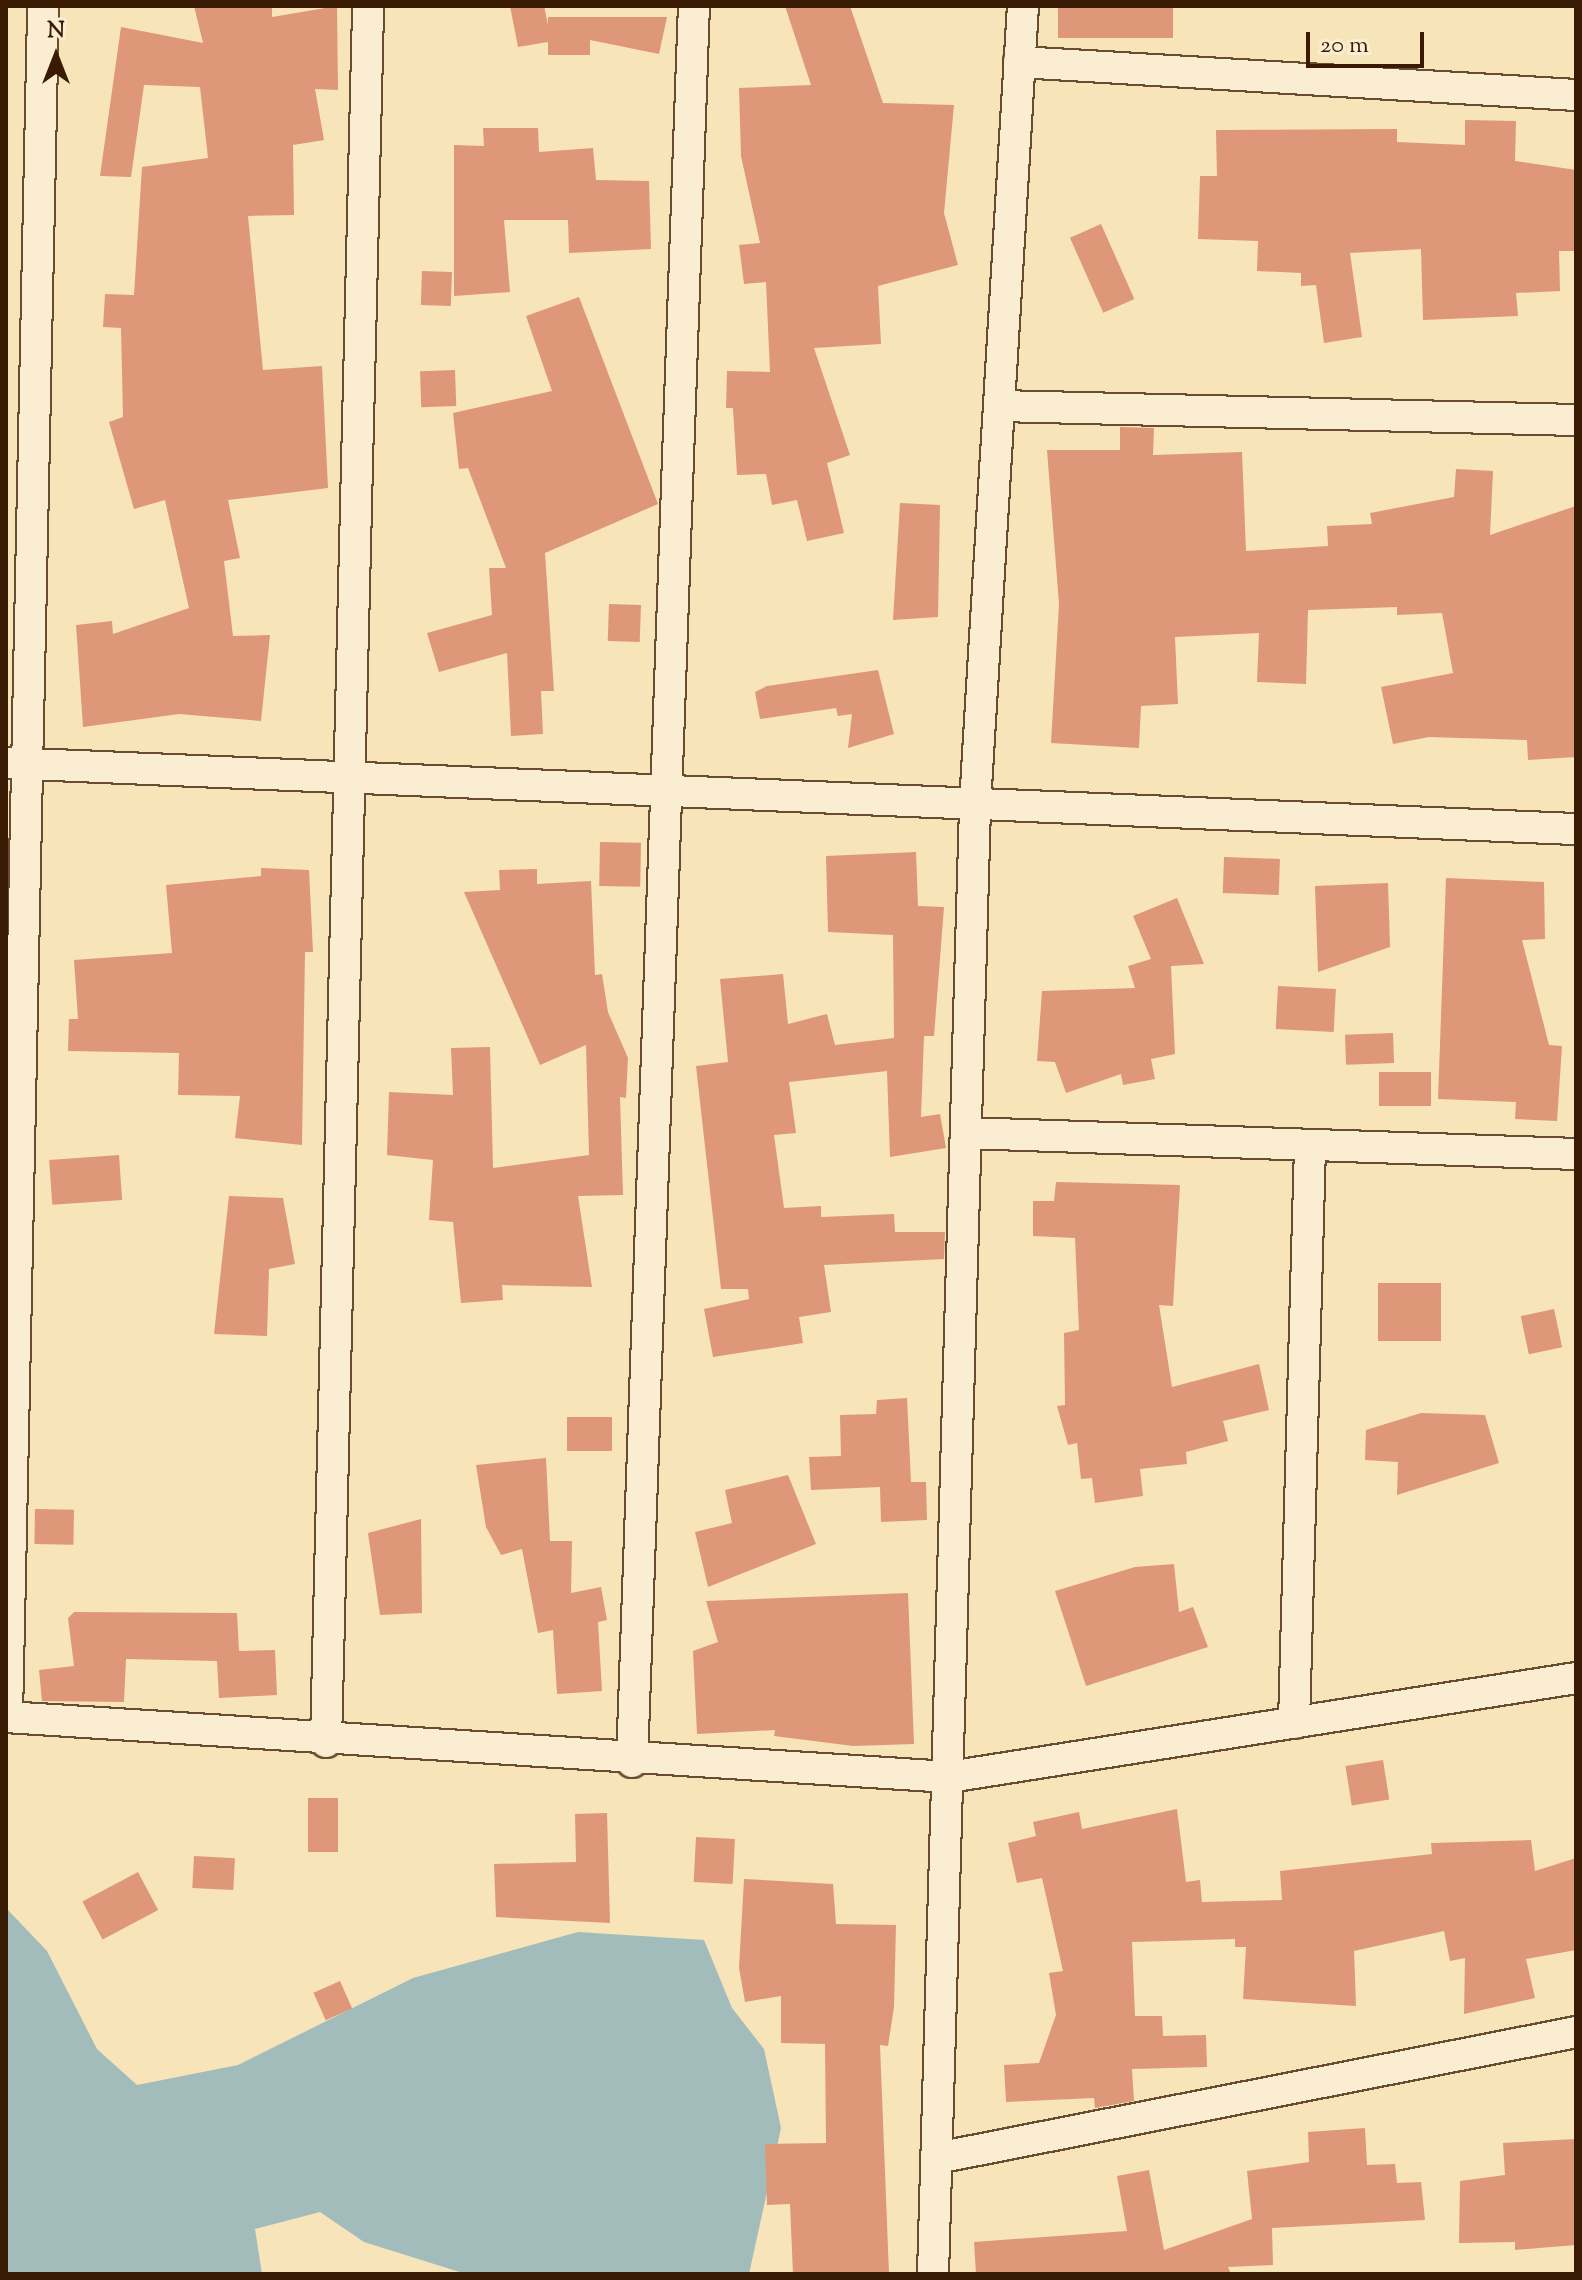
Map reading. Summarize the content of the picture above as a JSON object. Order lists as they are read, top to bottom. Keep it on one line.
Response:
{"scale_bar":"20 m","north":"top"}
